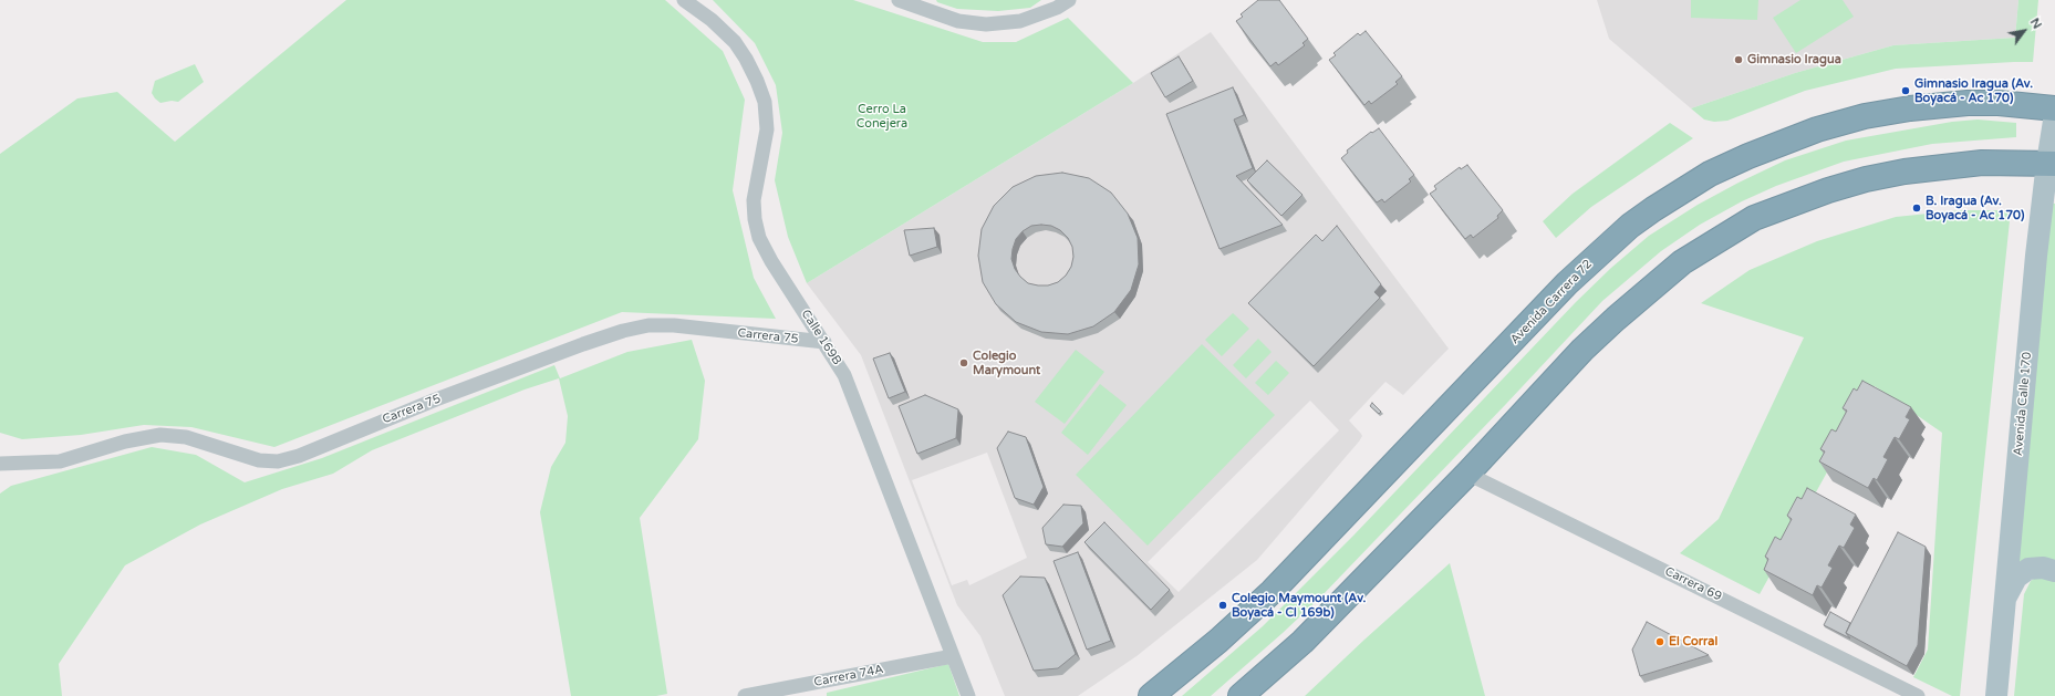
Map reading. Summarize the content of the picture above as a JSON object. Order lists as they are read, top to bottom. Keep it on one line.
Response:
{"streets":{"highway":["Avenida Carrera 72"],"main road":["Avenida Calle 170"],"street":["Carrera 75","Calle 169B","Carrera 69","Carrera 74A"]},"crossings":[["Carrera 75","Calle 169B"],["Calle 169B","Carrera 74A"]],"parks":["Cerro La Conejera"],"places":["Gimnasio Iragua","Gimnasio Iragua (Av. Boyacá - Ac 170)","B. Iragua (Av. Boyacá - Ac 170)","Colegio Marymount","Colegio Maymount (Av. Boyacá - Cl 169b)","El Corral"],"north":"top right"}
